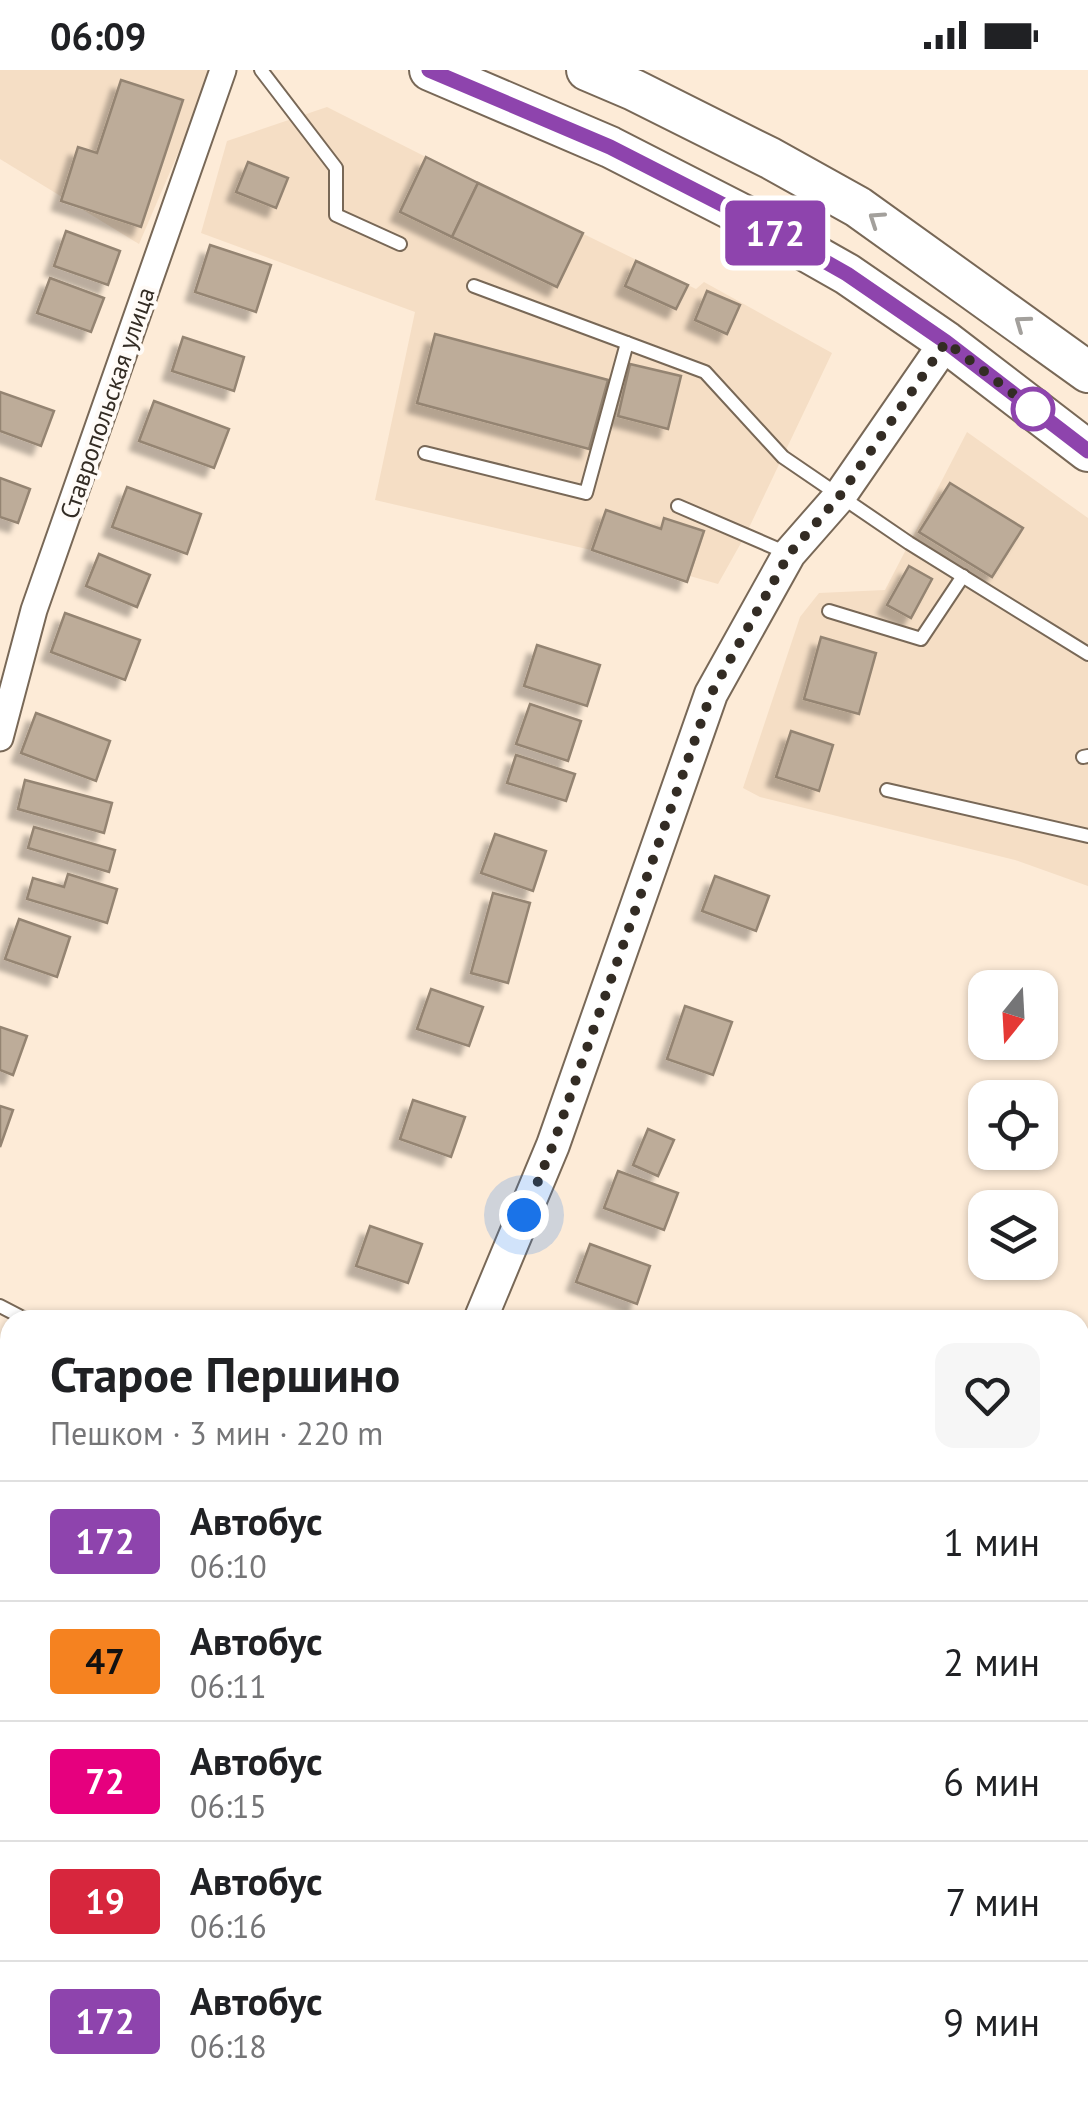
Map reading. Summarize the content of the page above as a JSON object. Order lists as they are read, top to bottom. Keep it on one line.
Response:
{"streets":{"street":["Ставропольская улица"]},"lines":["bus line 172"],"north":"bottom","page":{"status":"06:09","on_map":"172","heading":["Старое Першино","Пешком · 3 мин · 220 m"],"list":[{"mark":"172","name":"Автобус","note":"06:10","value":"1 мин"},{"mark":"47","name":"Автобус","note":"06:11","value":"2 мин"},{"mark":"72","name":"Автобус","note":"06:15","value":"6 мин"},{"mark":"19","name":"Автобус","note":"06:16","value":"7 мин"},{"mark":"172","name":"Автобус","note":"06:18","value":"9 мин"}]}}
